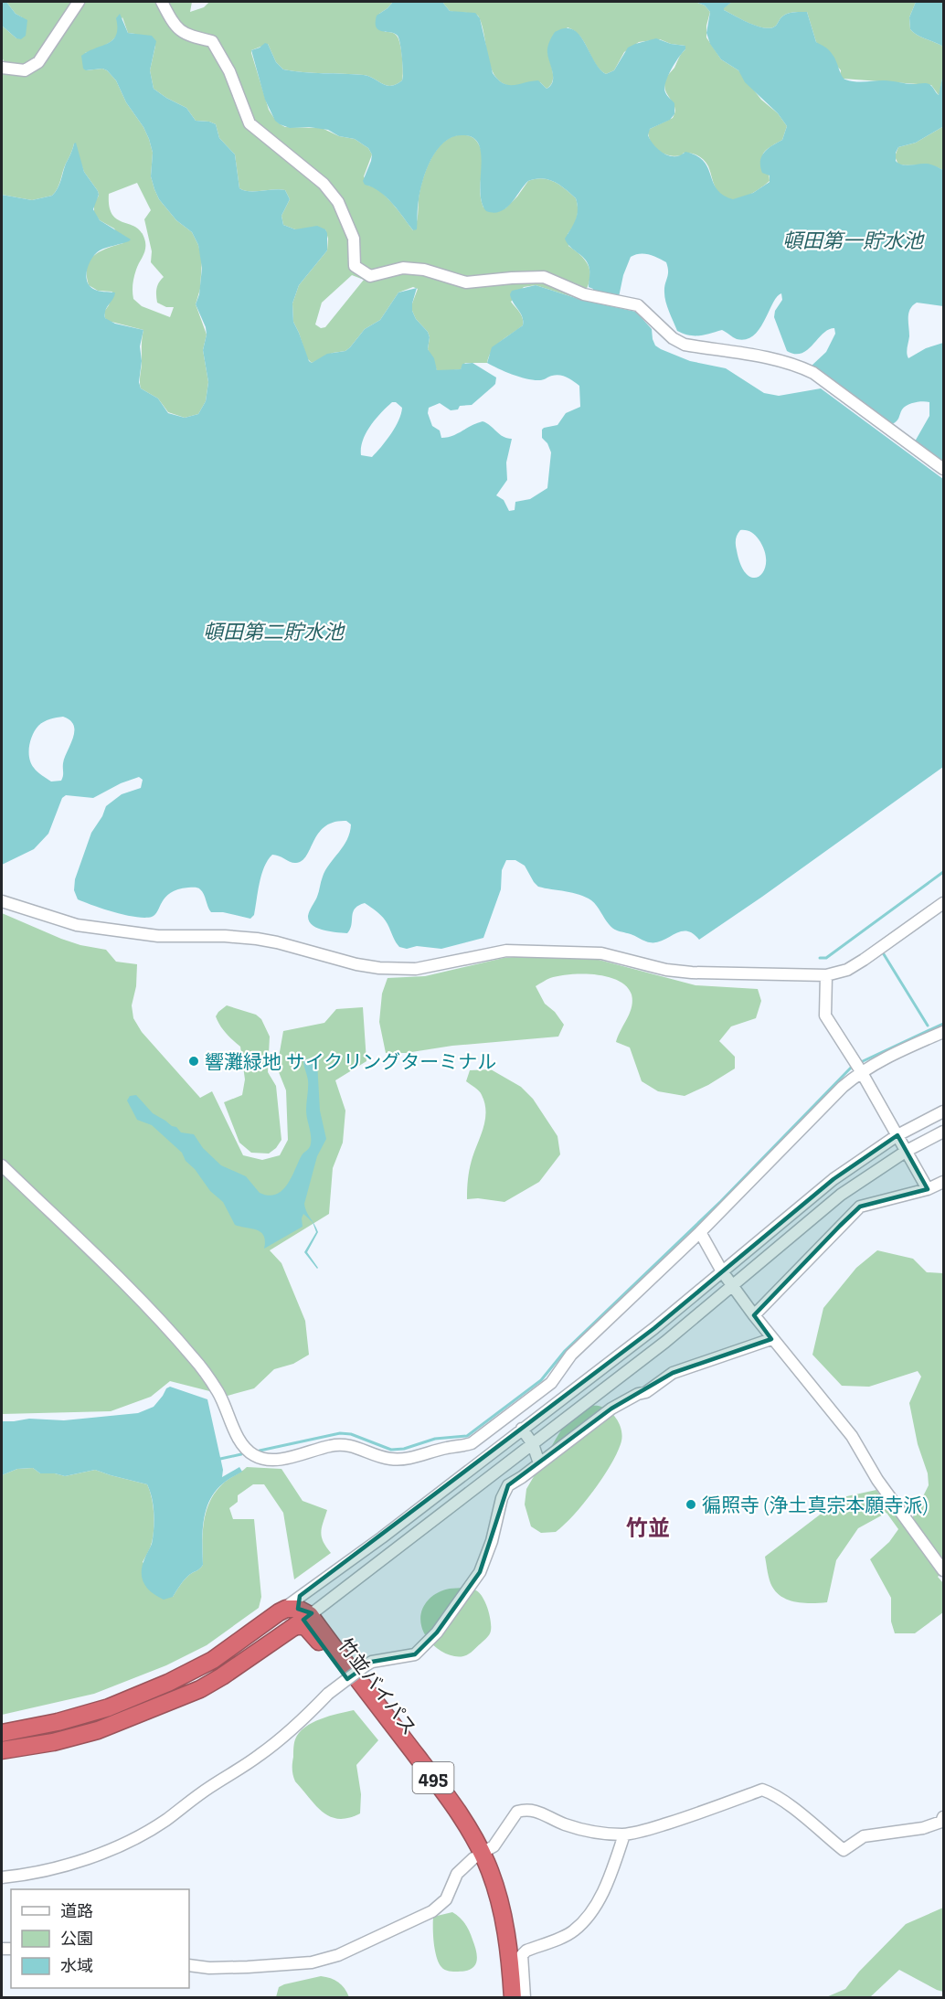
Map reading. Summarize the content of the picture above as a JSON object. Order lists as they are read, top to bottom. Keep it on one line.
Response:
{"streets":{"highway":["竹並バイパス","495"]},"districts":["竹並"],"water":["頓田第一貯水池","頓田第二貯水池"],"places":["響灘緑地 サイクリングターミナル","徧照寺 (浄土真宗本願寺派)"],"legend":["道路","公園","水域"]}
